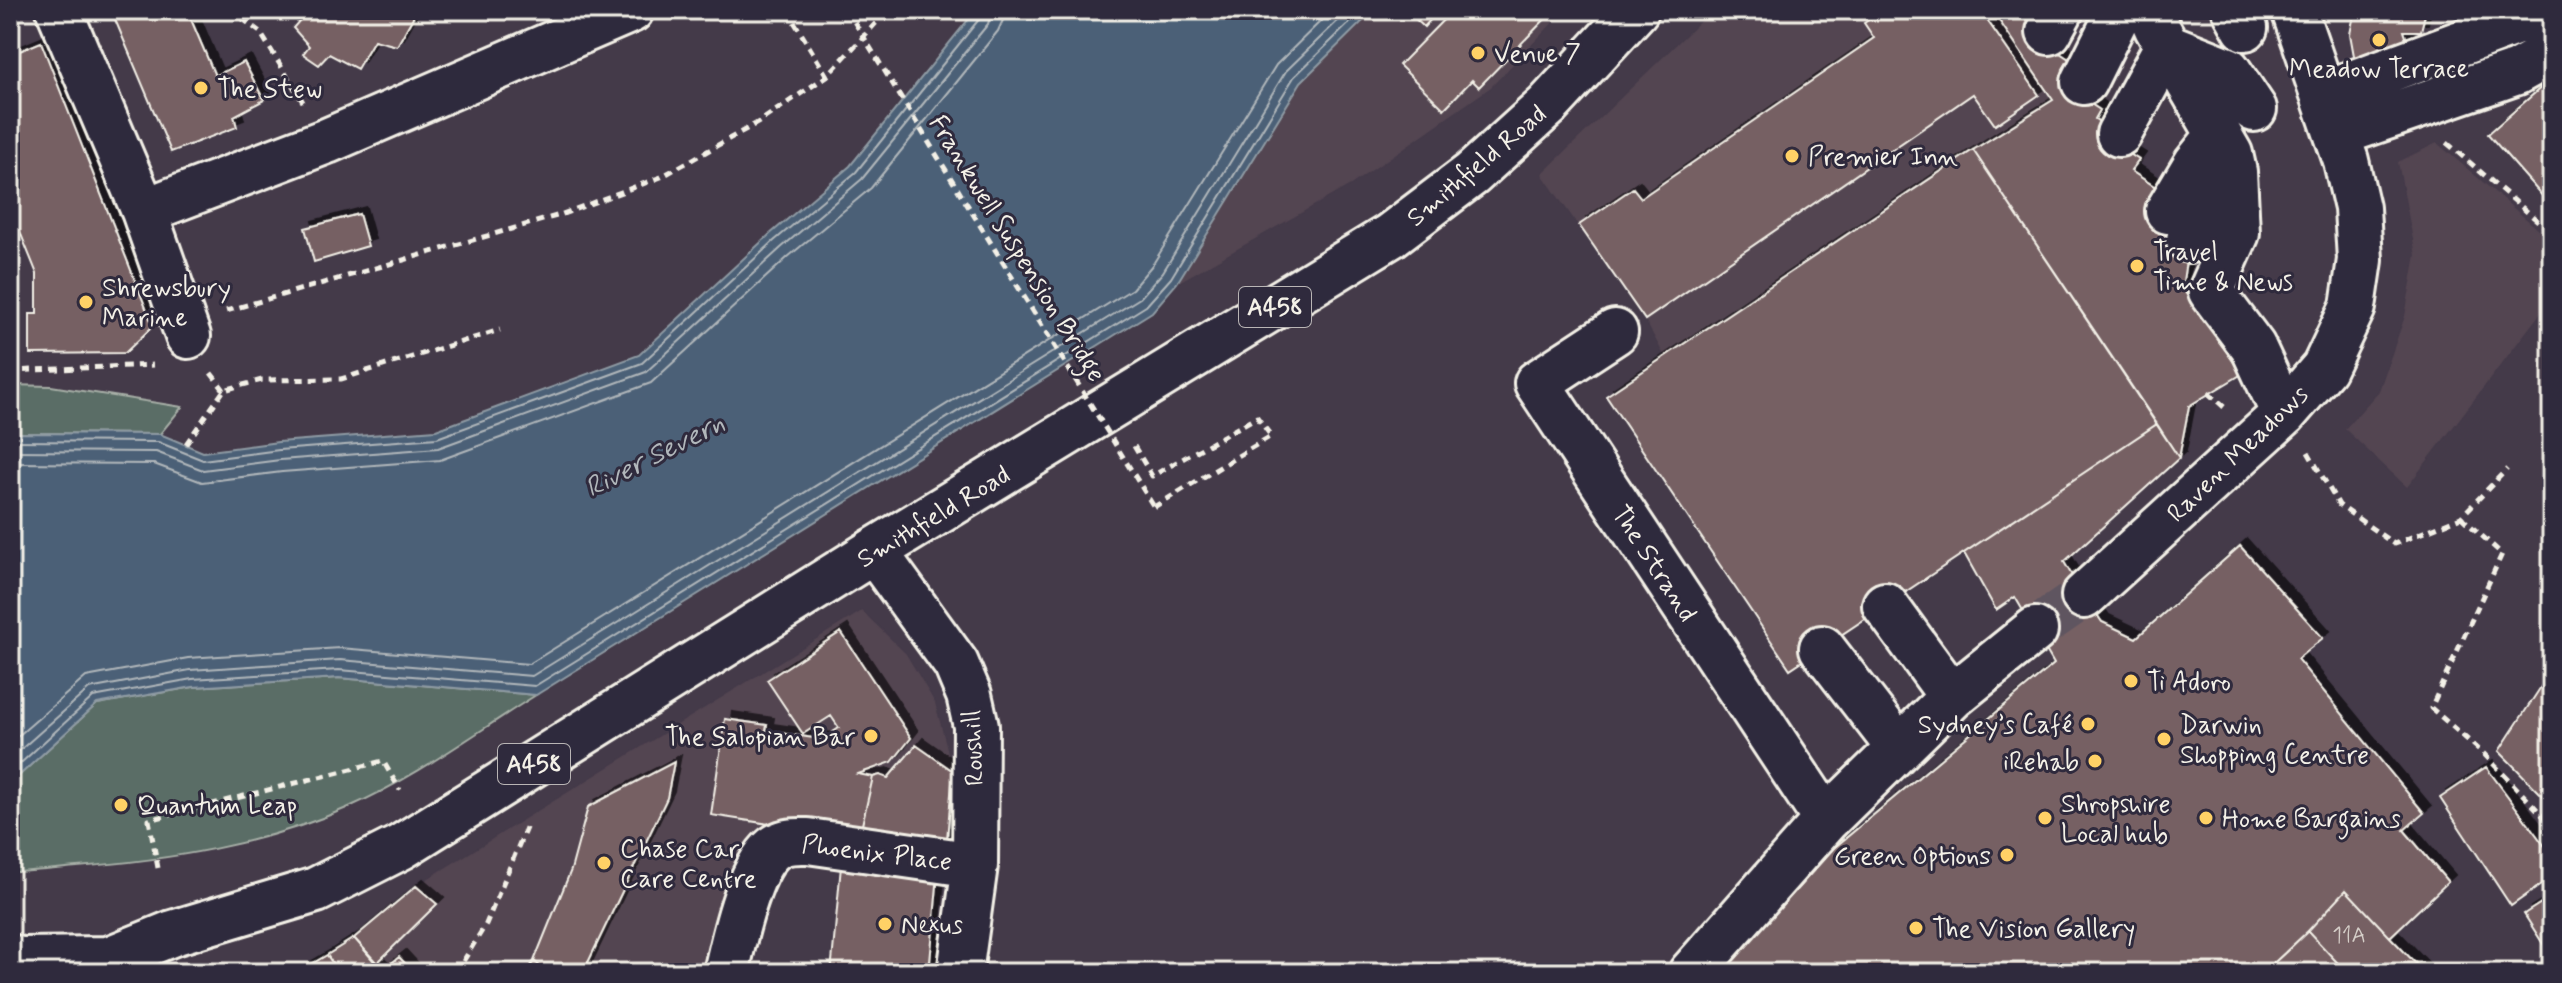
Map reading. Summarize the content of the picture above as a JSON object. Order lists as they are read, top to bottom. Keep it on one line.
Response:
{"streets":{"main road":["Smithfield Road","A458","Raven Meadows","The Strand","Roushill","Phoenix Place"],"path":["Frankwell Suspension Bridge"]},"crossings":[["Smithfield Road","A458"],["Smithfield Road","Roushill"],["Roushill","Phoenix Place"]],"water":["River Severn"],"places":["Meadow Terrace","Venue 7","The Stew","Premier Inn","Travel Time & News","Shrewsbury Marine","Ti Adoro","Sydney’s Café","The Salopian Bar","Darwin Shopping Centre","iRehab","Quantum Leap","Shropshire Local hub","Home Bargains","Green Options","Chase Car Care Centre","Nexus","The Vision Gallery"],"house_numbers":["11A"]}
